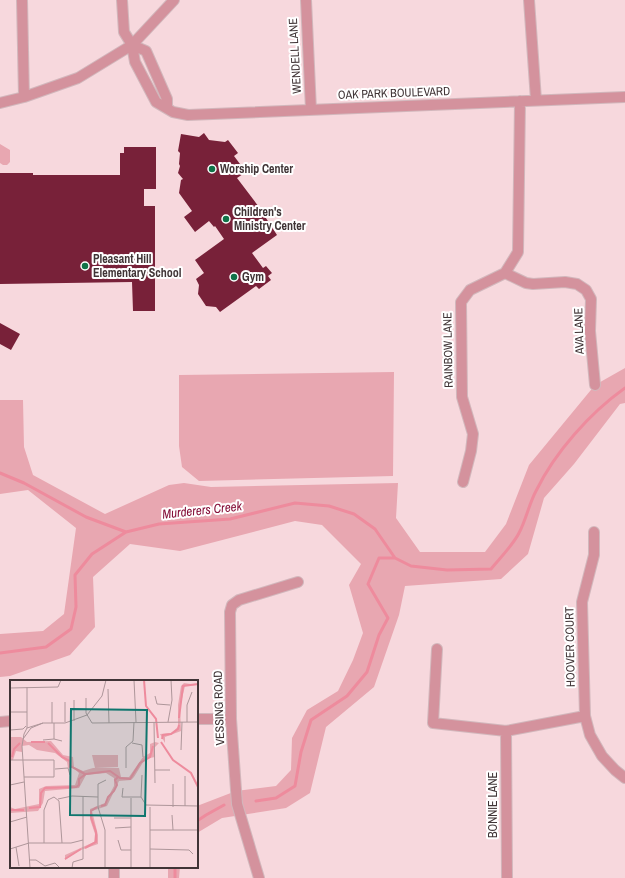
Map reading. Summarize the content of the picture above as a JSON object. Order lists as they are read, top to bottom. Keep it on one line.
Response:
{"streets":{"street":["WENDELL LANE","OAK PARK BOULEVARD","AVA LANE","RAINBOW LANE","HOOVER COURT","VESSING ROAD","BONNIE LANE"]},"crossings":[["WENDELL LANE","OAK PARK BOULEVARD"],["AVA LANE","RAINBOW LANE"]],"water":["Murderers Creek"],"places":["Worship Center","Children's Ministry Center","Pleasant Hill Elementary School","Gym"]}
